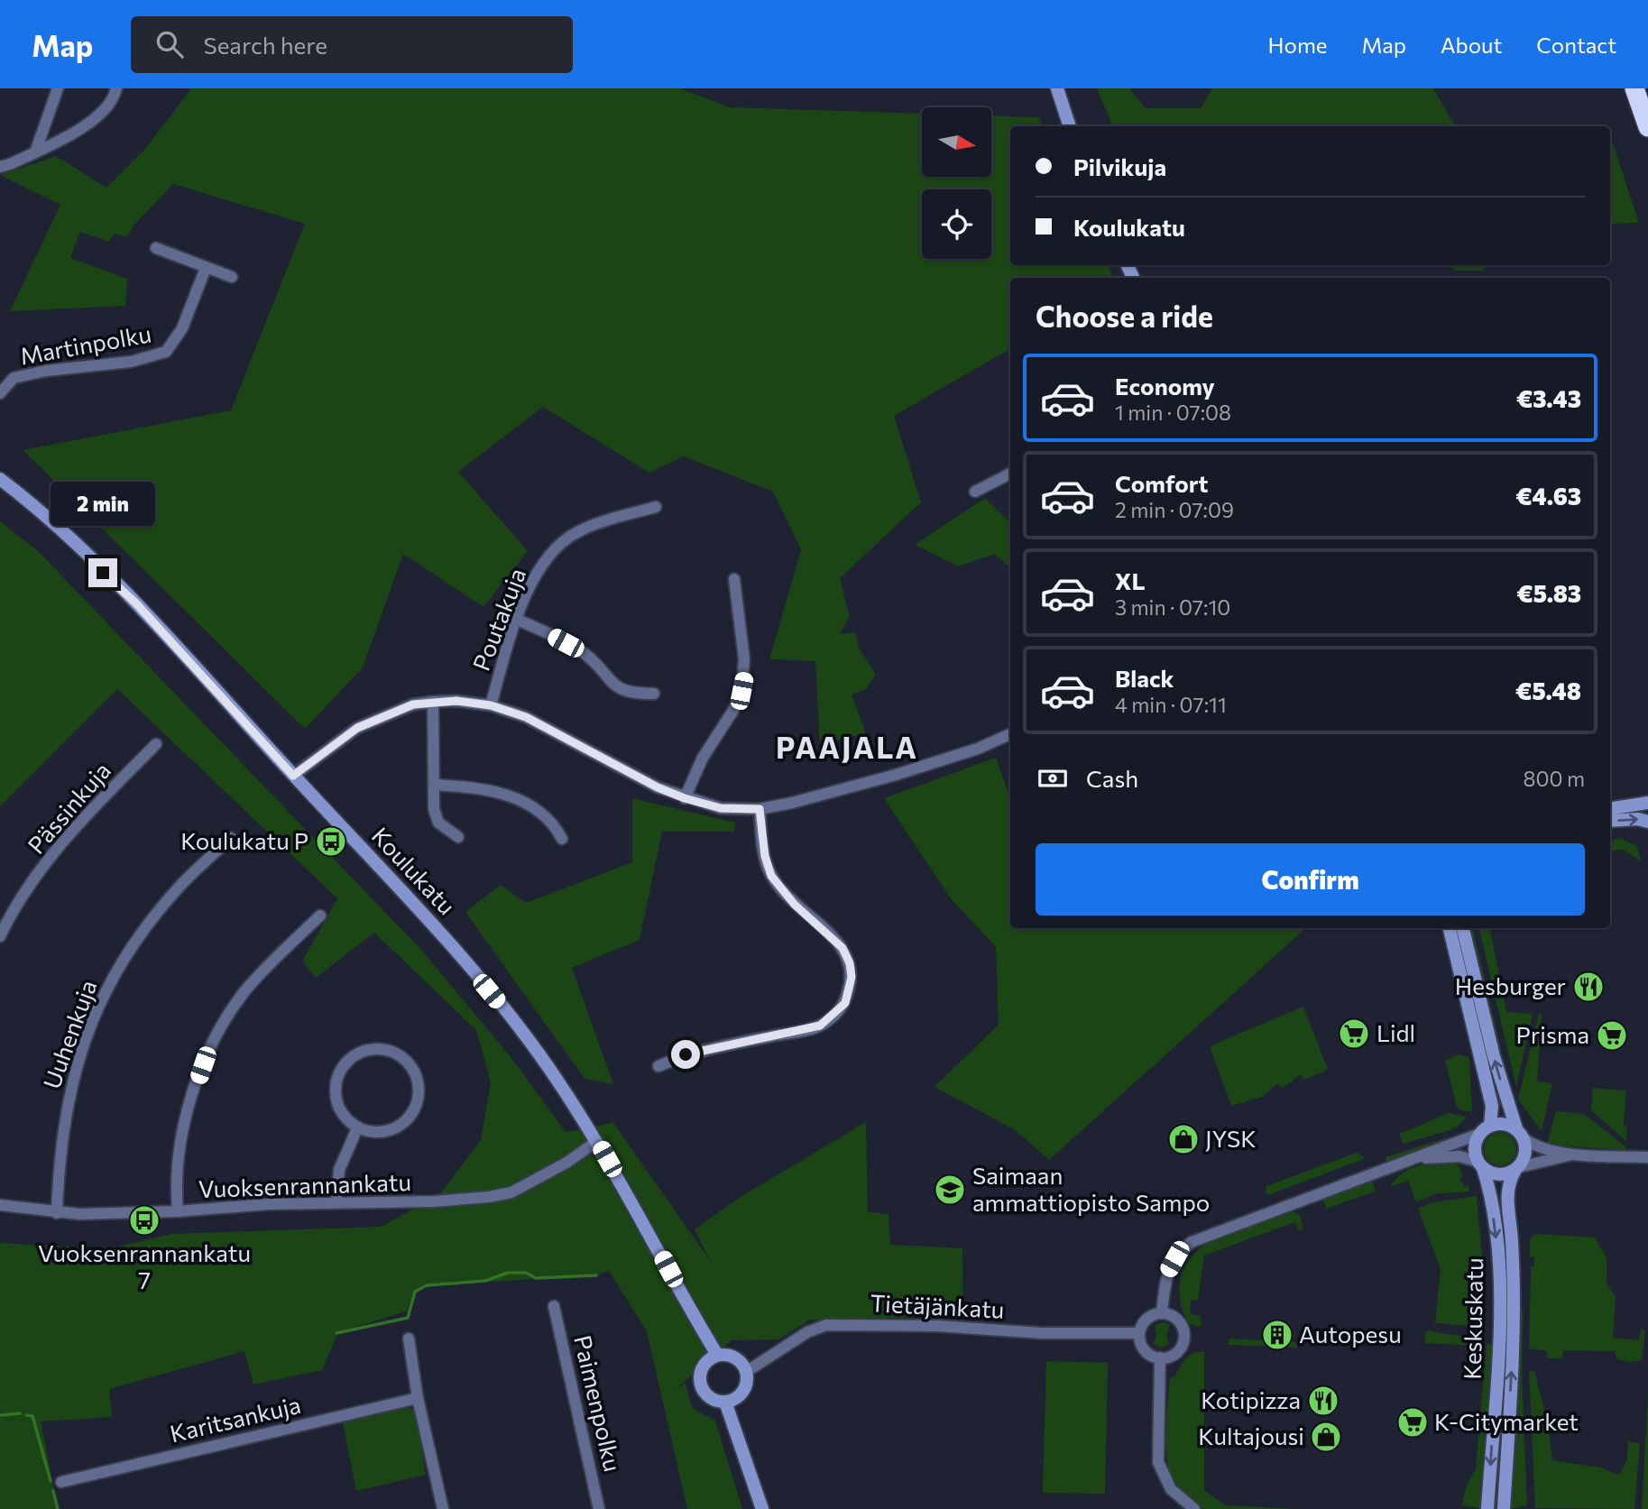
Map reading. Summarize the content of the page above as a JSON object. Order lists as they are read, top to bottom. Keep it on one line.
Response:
{"streets":{"street":["Martinpolku","Poutakuja","Pässinkuja","Koulukatu","Uuhenkuja","Vuoksenrannankatu","Tietäjänkatu","Keskuskatu","Paimenpolku","Karitsankuja"]},"crossings":[["Koulukatu","Vuoksenrannankatu"],["Koulukatu","Tietäjänkatu"],["Uuhenkuja","Vuoksenrannankatu"]],"districts":["PAAJALA"],"places":{"bus stop":["Koulukatu P","Vuoksenrannankatu 7"],"restaurant":["Hesburger","Kotipizza"],"supermarket":["Lidl","Prisma","K-Citymarket"],"shop":["JYSK","Kultajousi"],"school or university":["Saimaan ammattiopisto Sampo"],"building":["Autopesu"]},"north":"right","page":{"header":"Map","search":"Search here","nav":["Home","Map","About","Contact"],"banner":["Pilvikuja","Koulukatu"],"heading":"Choose a ride","list":[{"name":"Economy","note":"1 min · 07:08","value":"€3.43"},{"name":"Comfort","note":"2 min · 07:09","value":"€4.63"},{"name":"XL","note":"3 min · 07:10","value":"€5.83"},{"name":"Black","note":"4 min · 07:11","value":"€5.48"}],"bubble":"2 min","pay":["Cash","800 m"],"buttons":"Confirm"}}
